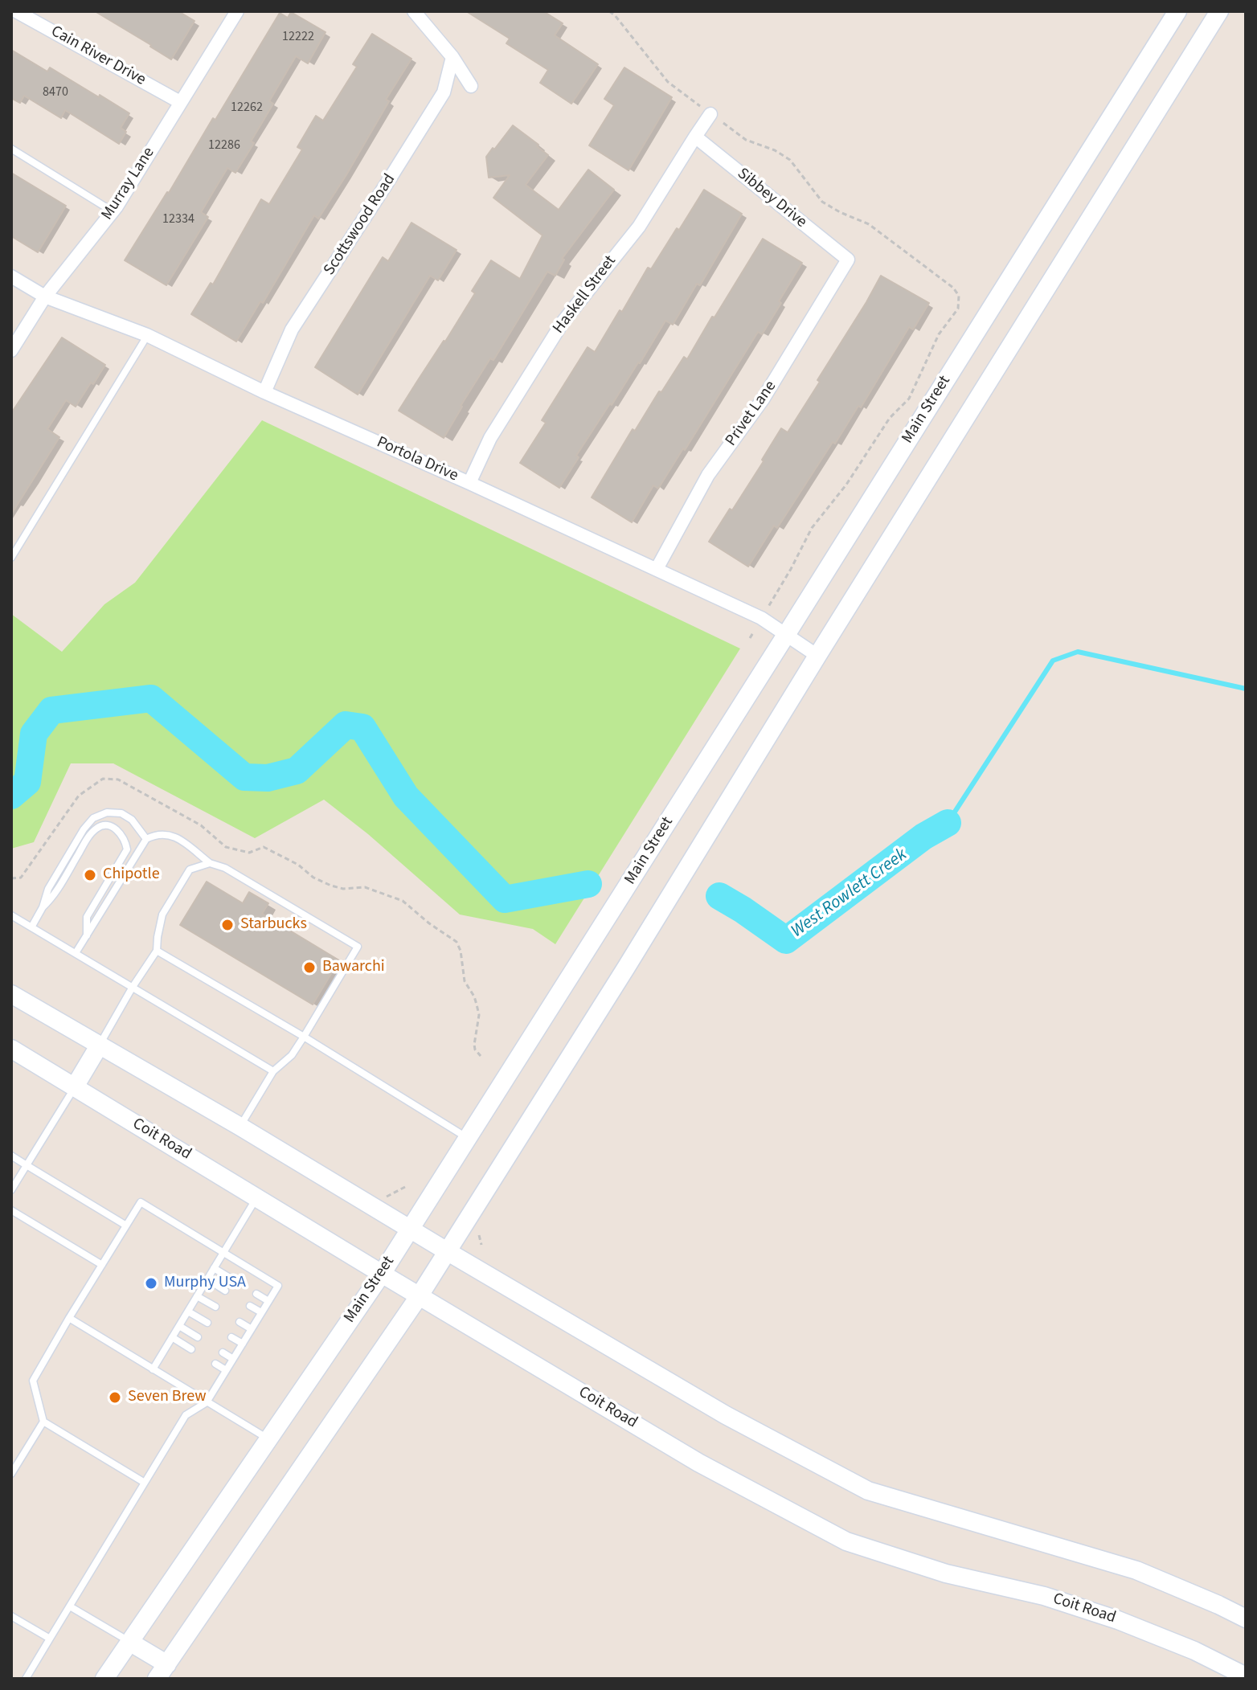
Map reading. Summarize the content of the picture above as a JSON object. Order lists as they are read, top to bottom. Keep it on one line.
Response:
{"streets":{"main road":["Main Street","Coit Road"],"street":["Cain River Drive","Murray Lane","Sibbey Drive","Scottswood Road","Haskell Street","Privet Lane","Portola Drive"]},"crossings":[["Cain River Drive","Murray Lane"],["Murray Lane","Portola Drive"],["Sibbey Drive","Haskell Street"],["Sibbey Drive","Privet Lane"],["Scottswood Road","Portola Drive"],["Haskell Street","Portola Drive"],["Main Street","Portola Drive"],["Main Street","Coit Road"],["Privet Lane","Portola Drive"]],"water":["West Rowlett Creek"],"places":["Chipotle","Starbucks","Bawarchi","Murphy USA","Seven Brew"],"house_numbers":["12222","8470","12262","12286","12334"]}
